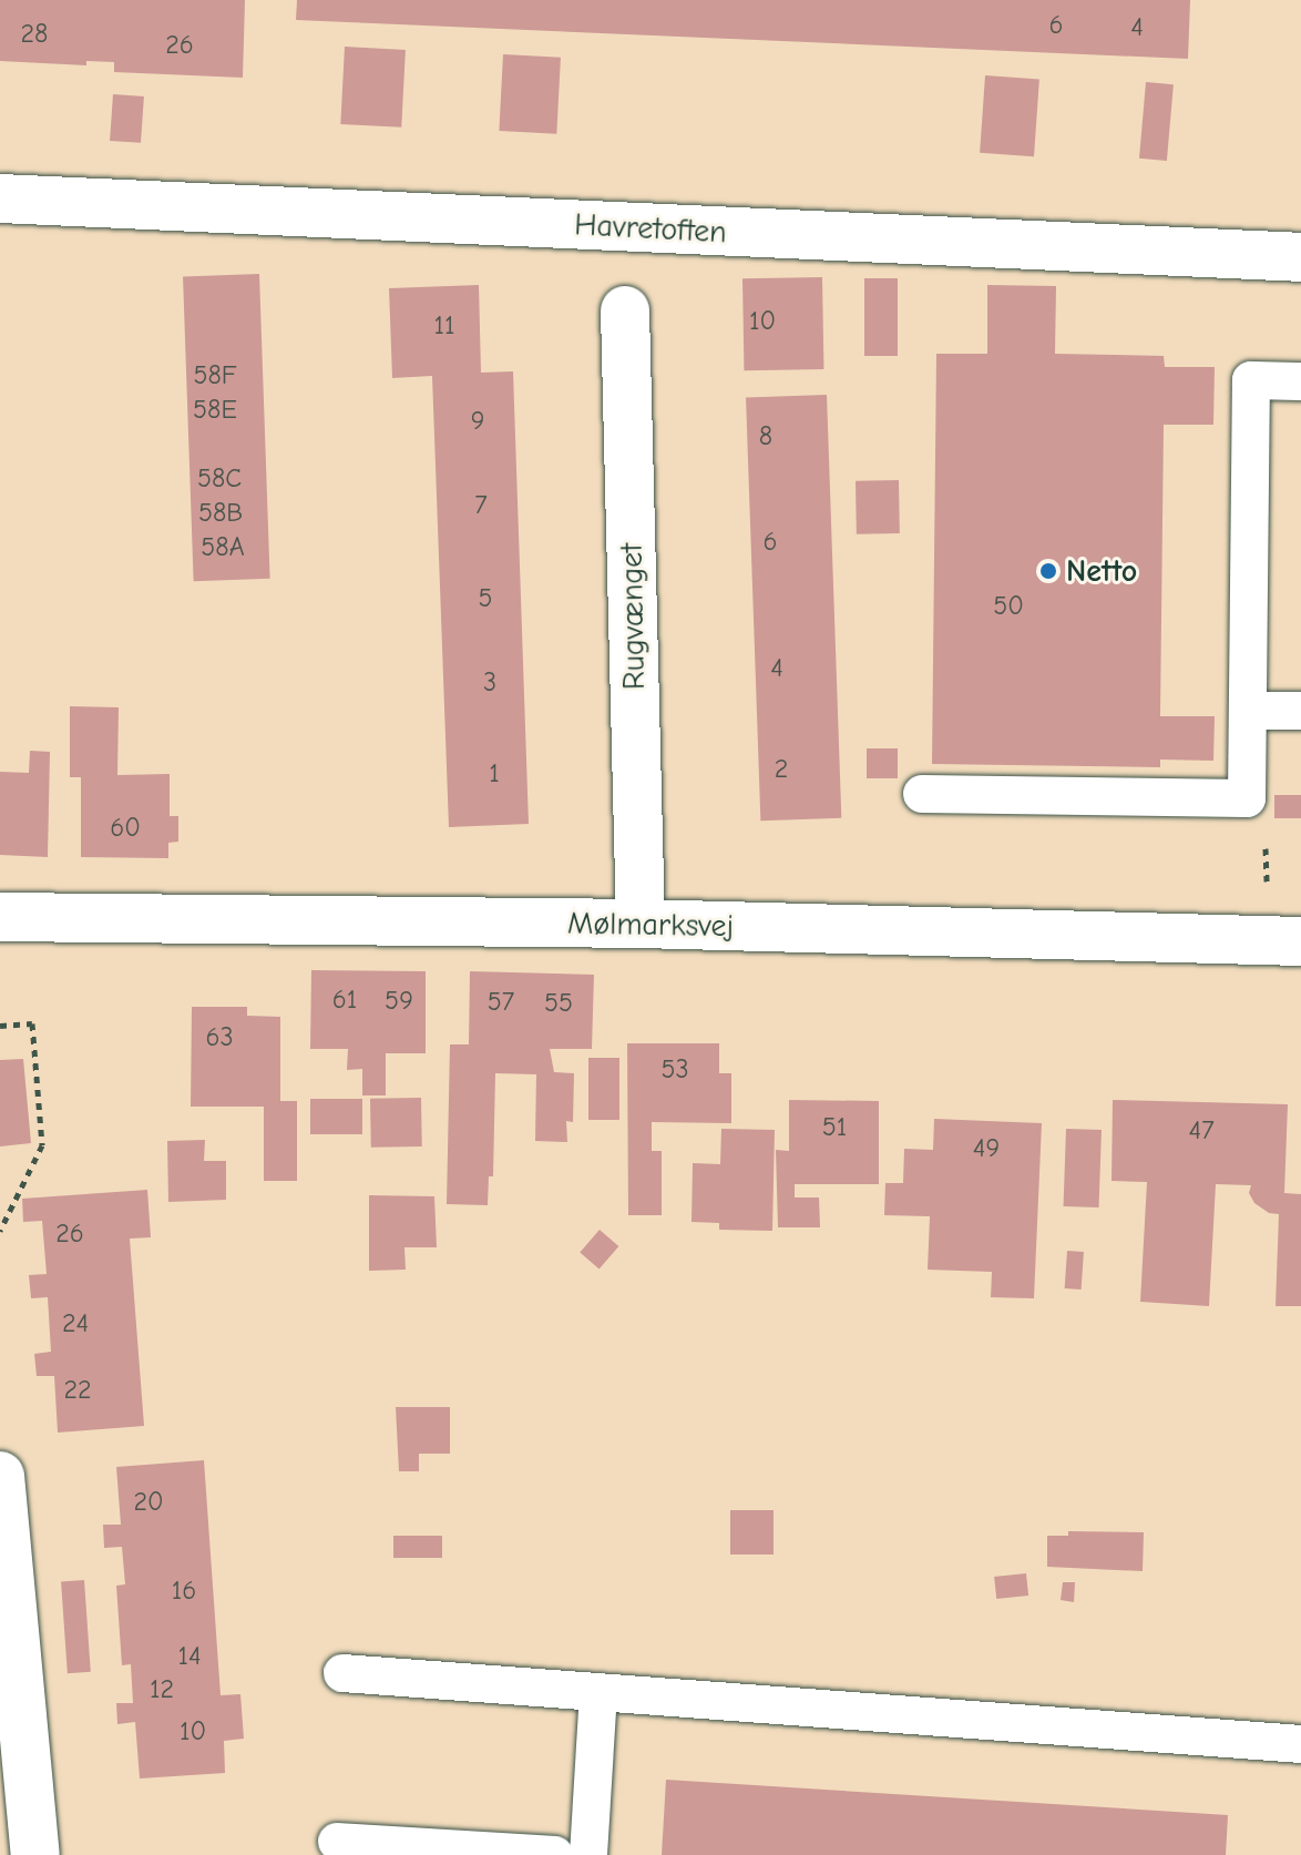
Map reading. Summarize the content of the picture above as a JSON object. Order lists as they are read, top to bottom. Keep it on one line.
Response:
{"streets":{"street":["Havretoften","Rugvænget","Mølmarksvej"]},"crossings":[["Rugvænget","Mølmarksvej"]],"places":["Netto"],"house_numbers":["6","4","28","26","10","11","58F","58E","9","8","58C","7","58B","6","58A","5","50","4","3","2","1","60","61","59","57","55","63","53","51","47","49","26","24","22","20","16","14","12","10"]}
